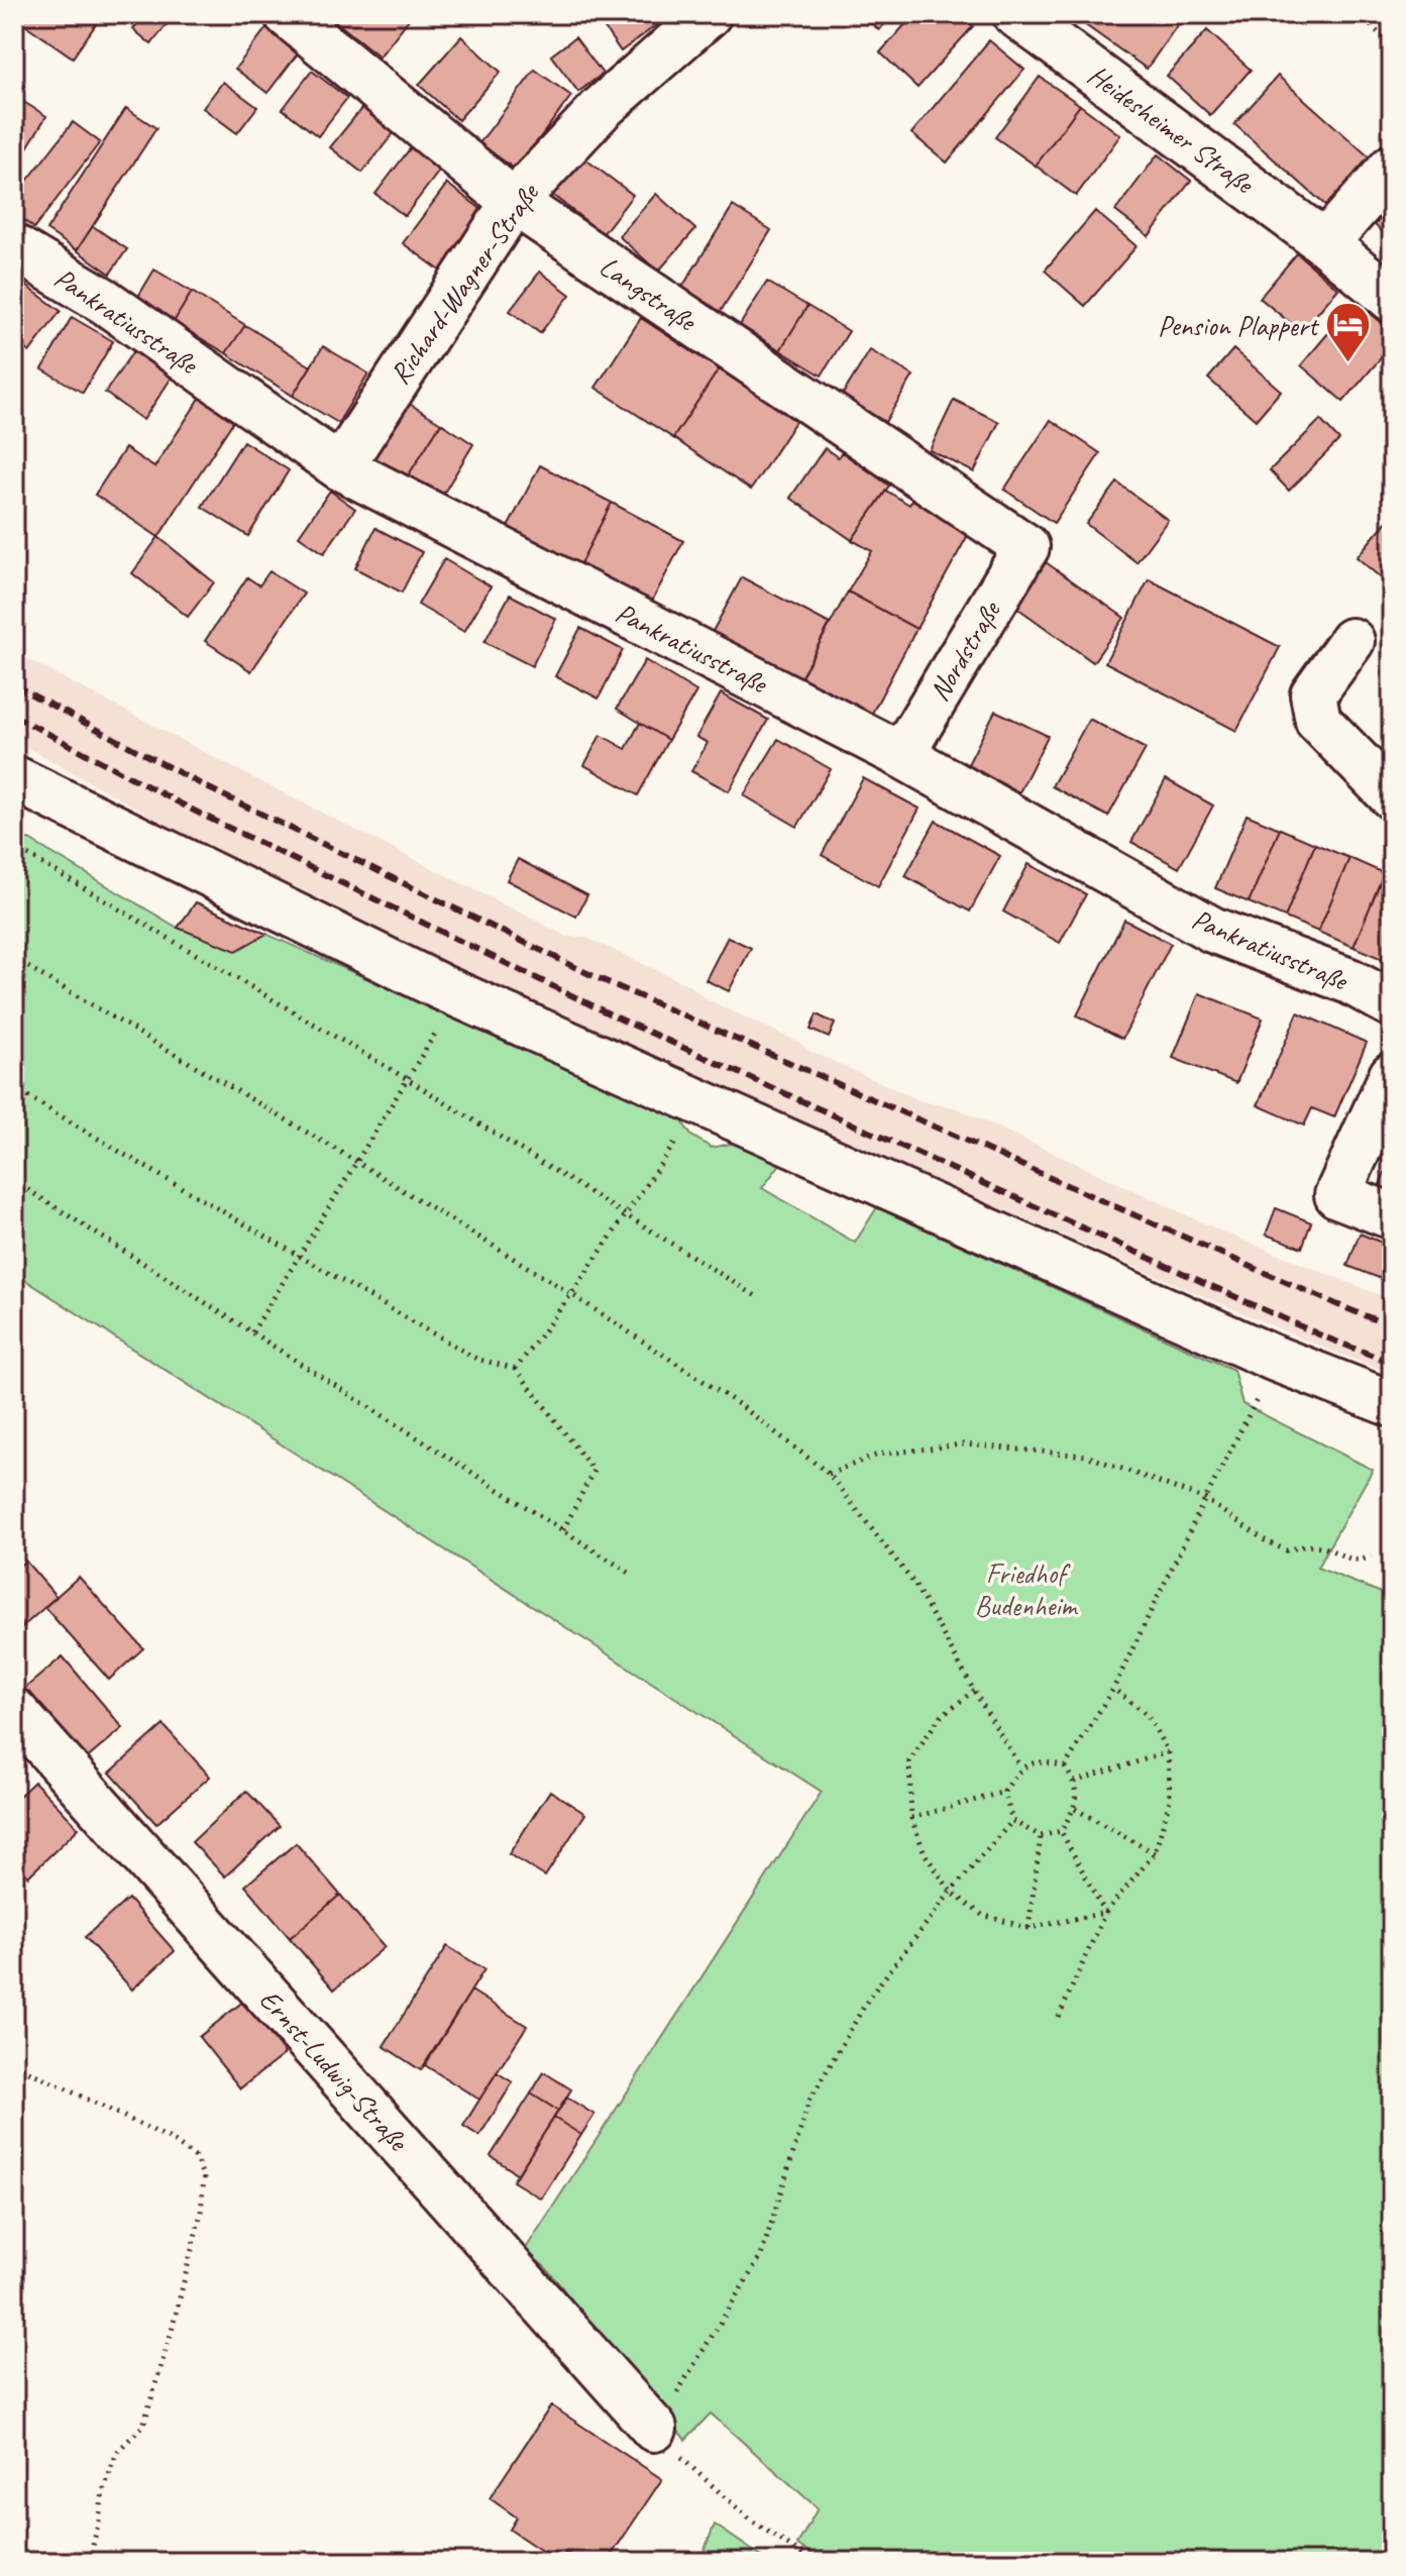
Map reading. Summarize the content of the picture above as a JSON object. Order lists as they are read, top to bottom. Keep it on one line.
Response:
{"streets":{"street":["Heidesheimer Straße","Richard-Wagner-Straße","Langstraße","Pankratiusstraße","Nordstraße","Ernst-Ludwig-Straße"]},"crossings":[["Richard-Wagner-Straße","Langstraße"],["Richard-Wagner-Straße","Pankratiusstraße"],["Langstraße","Nordstraße"],["Pankratiusstraße","Nordstraße"]],"parks":["Friedhof Budenheim"],"places":{"hotel":["Pension Plappert"]}}
